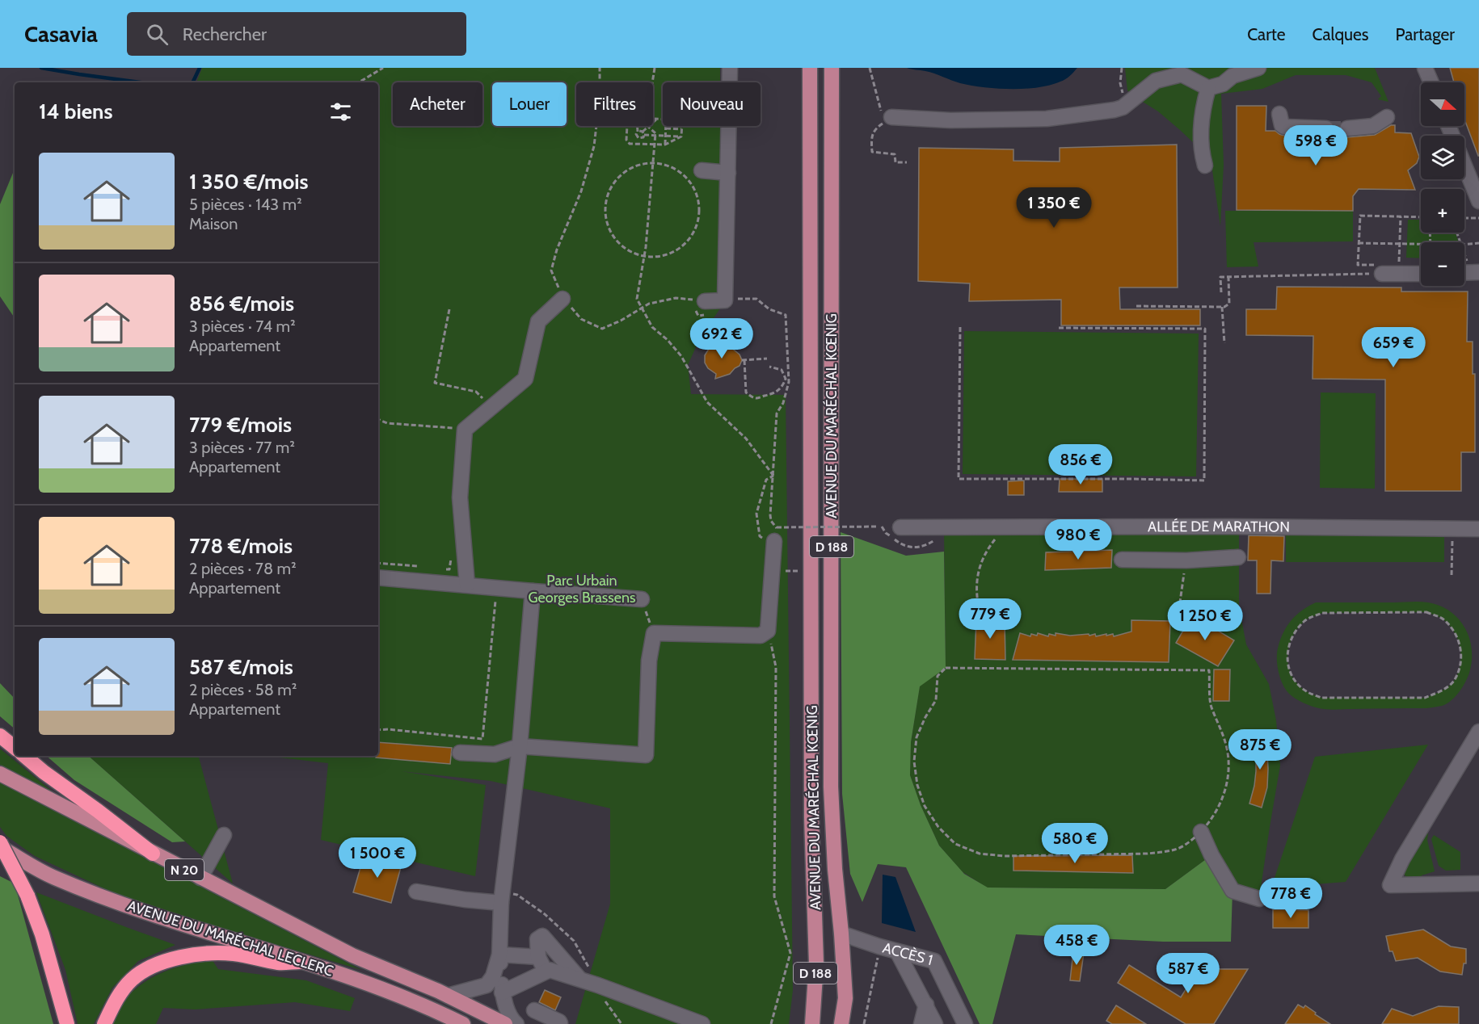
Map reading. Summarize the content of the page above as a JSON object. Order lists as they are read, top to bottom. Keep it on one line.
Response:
{"streets":{"main road":["AVENUE DU MARÉCHAL KŒNIG","D 188","N 20","AVENUE DU MARÉCHAL LECLERC"],"street":["ALLÉE DE MARATHON","ACCÈS 1"]},"crossings":[["AVENUE DU MARÉCHAL KŒNIG","ACCÈS 1"]],"parks":["Parc Urbain Georges Brassens"],"north":"right","page":{"header":"Casavia","search":"Rechercher","nav":["Carte","Calques","Partager"],"map_buttons":["+","−"],"chip":["Acheter","Louer","Filtres","Nouveau"],"heading":"14 biens","price":["598 €","1 350 €","692 €","659 €","856 €","980 €","779 €","1 250 €","875 €","580 €","1 500 €","778 €","458 €","587 €"],"list":[{"name":"1 350 €/mois","note":"5 pièces · 143 m² · Maison"},{"name":"856 €/mois","note":"3 pièces · 74 m² · Appartement"},{"name":"779 €/mois","note":"3 pièces · 77 m² · Appartement"},{"name":"778 €/mois","note":"2 pièces · 78 m² · Appartement"},{"name":"587 €/mois","note":"2 pièces · 58 m² · Appartement"}]}}
